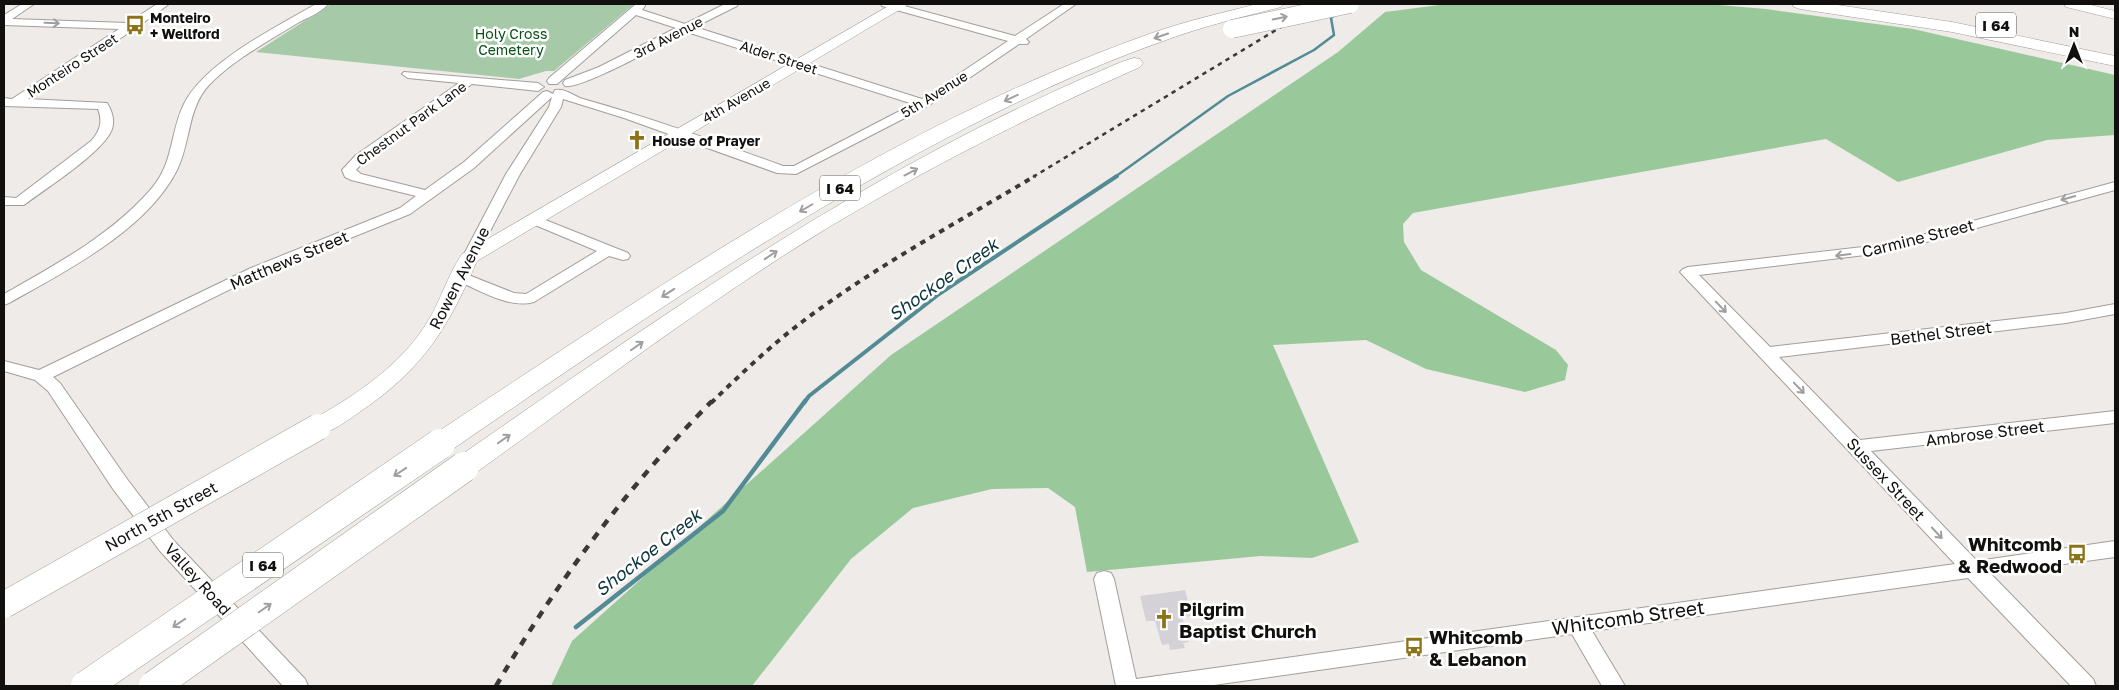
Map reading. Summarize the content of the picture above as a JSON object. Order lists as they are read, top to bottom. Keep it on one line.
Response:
{"streets":{"highway":["I 64"],"main road":["4th Avenue","Rowen Avenue","North 5th Street"],"street":["3rd Avenue","Alder Street","Monteiro Street","5th Avenue","Chestnut Park Lane","Carmine Street","Matthews Street","Bethel Street","Ambrose Street","Sussex Street","Valley Road","Whitcomb Street"]},"crossings":[["3rd Avenue","Alder Street"],["3rd Avenue","Matthews Street"],["3rd Avenue","Rowen Avenue"],["Alder Street","5th Avenue"],["Alder Street","4th Avenue"],["5th Avenue","4th Avenue"],["4th Avenue","Rowen Avenue"],["Chestnut Park Lane","Matthews Street"],["Carmine Street","Sussex Street"],["Matthews Street","Rowen Avenue"],["Matthews Street","Valley Road"],["Rowen Avenue","North 5th Street"],["Bethel Street","Sussex Street"],["Ambrose Street","Sussex Street"],["Sussex Street","Whitcomb Street"]],"one_way":["Carmine Street","Sussex Street"],"water":["Shockoe Creek"],"parks":["Holy Cross Cemetery"],"places":{"bus stop":["Monteiro + Wellford","Whitcomb & Redwood","Whitcomb & Lebanon"],"church":["House of Prayer","Pilgrim Baptist Church"]},"north":"top"}
